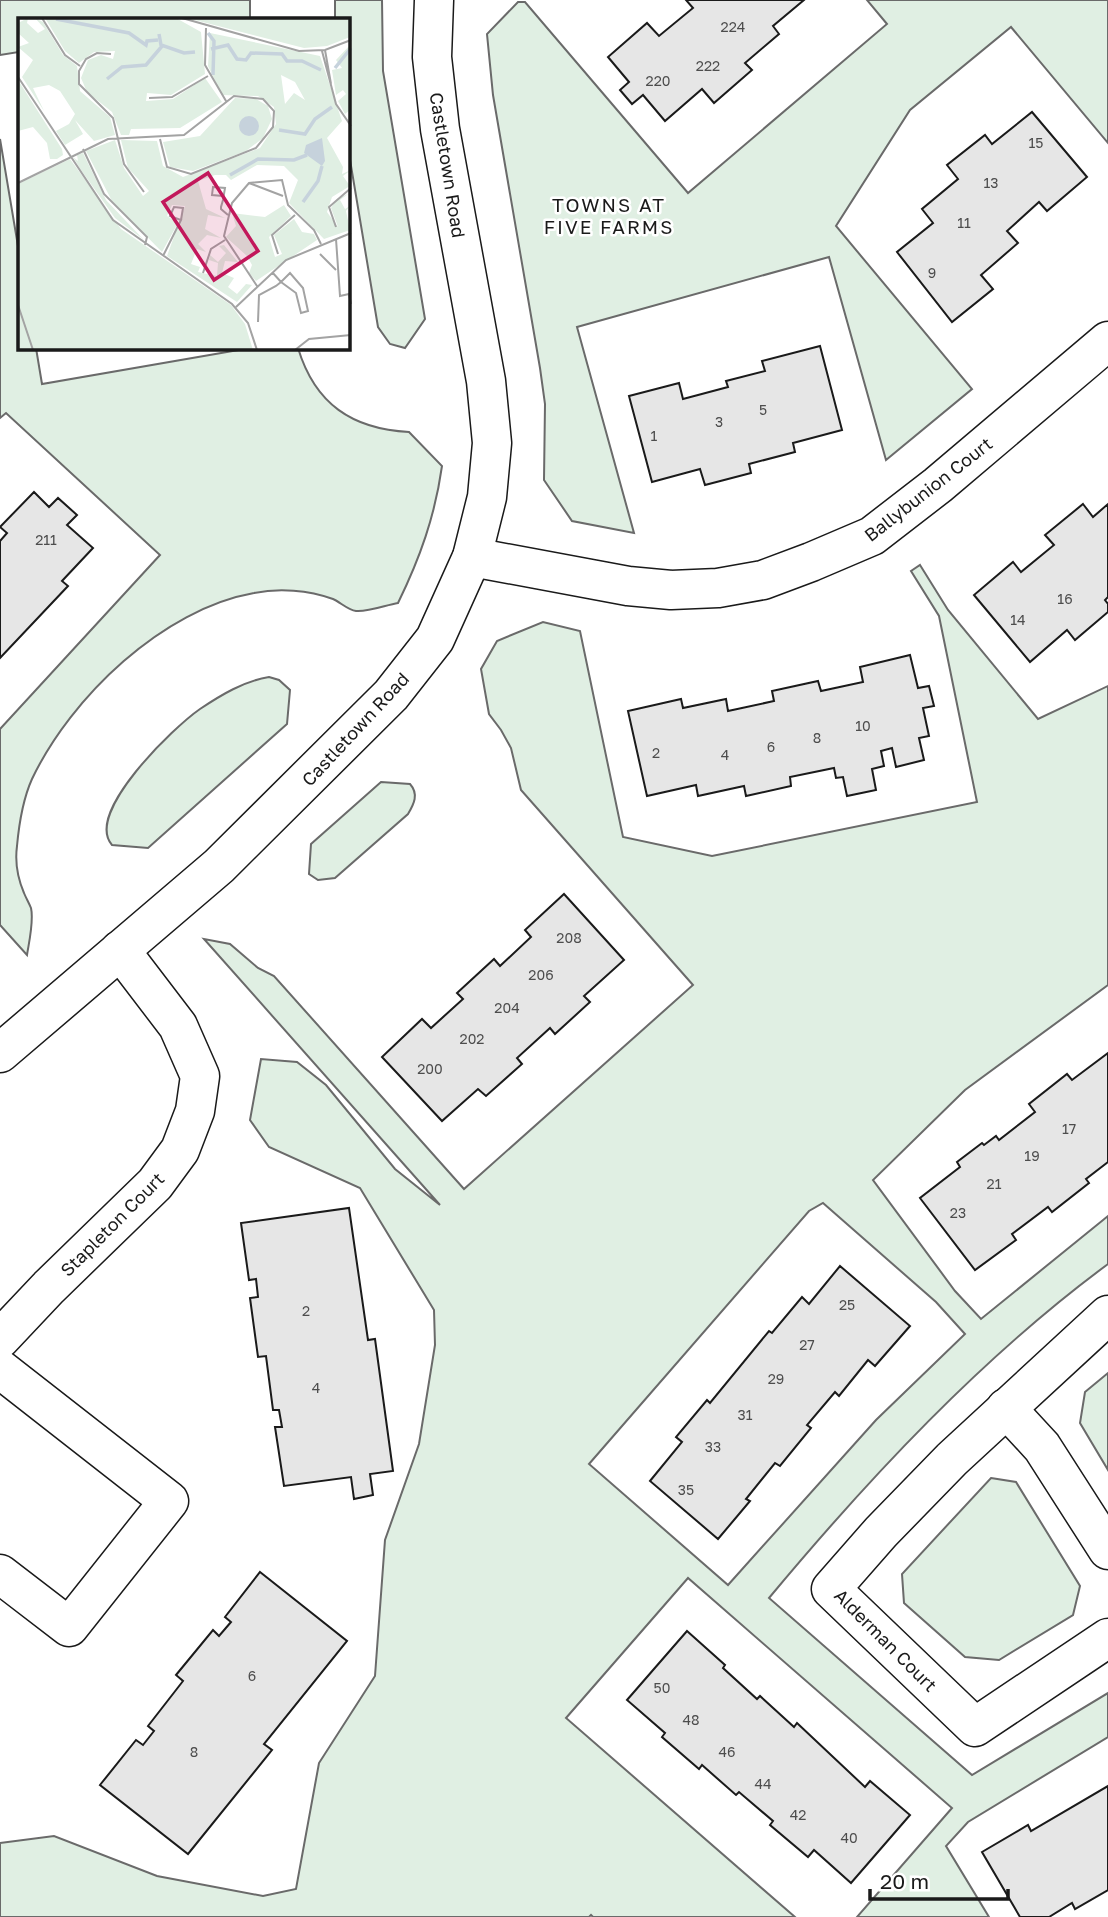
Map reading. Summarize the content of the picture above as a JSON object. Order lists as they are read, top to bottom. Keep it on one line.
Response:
{"streets":{"street":["Castletown Road","Ballybunion Court","Stapleton Court","Alderman Court"]},"crossings":[["Castletown Road","Ballybunion Court"],["Castletown Road","Stapleton Court"]],"districts":["TOWNS AT FIVE FARMS"],"house_numbers":["224","222","220","15","13","11","9","5","3","1","211","16","14","10","8","6","2","4","208","206","204","202","200","17","19","21","23","25","2","27","29","4","31","33","35","6","50","48","8","46","44","42","40"],"scale_bar":"20 m"}
